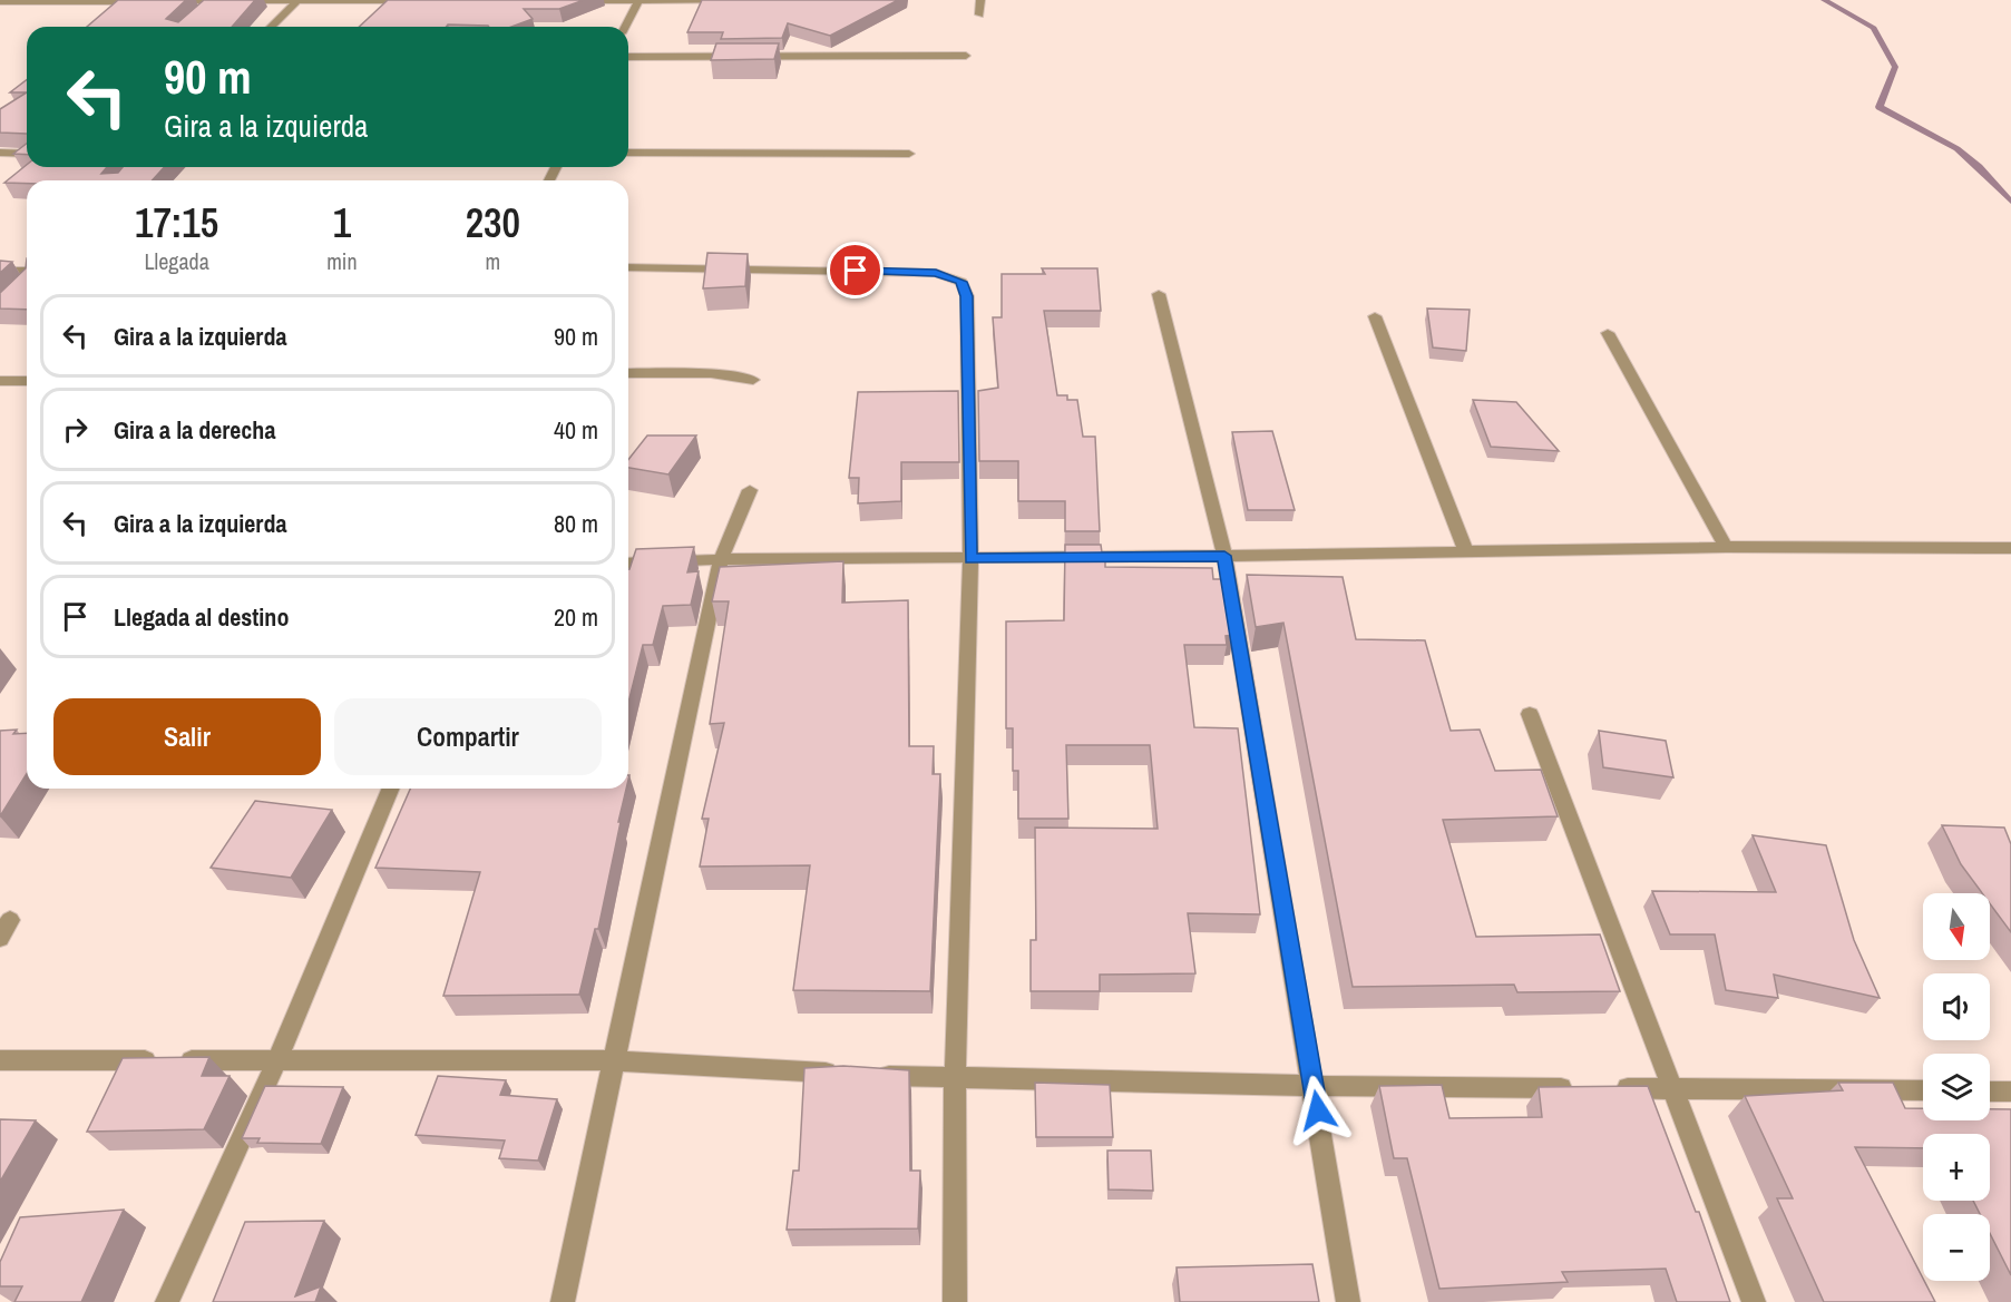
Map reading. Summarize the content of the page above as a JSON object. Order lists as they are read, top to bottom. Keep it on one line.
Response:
{"north":"bottom","page":{"turn":["90 m","Gira a la izquierda"],"eta":["17:15","Llegada","1","min","230","m"],"list":[{"name":"Gira a la izquierda","value":"90 m"},{"name":"Gira a la derecha","value":"40 m"},{"name":"Gira a la izquierda","value":"80 m"},{"name":"Llegada al destino","value":"20 m"}],"buttons":["Salir","Compartir"],"map_buttons":["+","−"]}}
